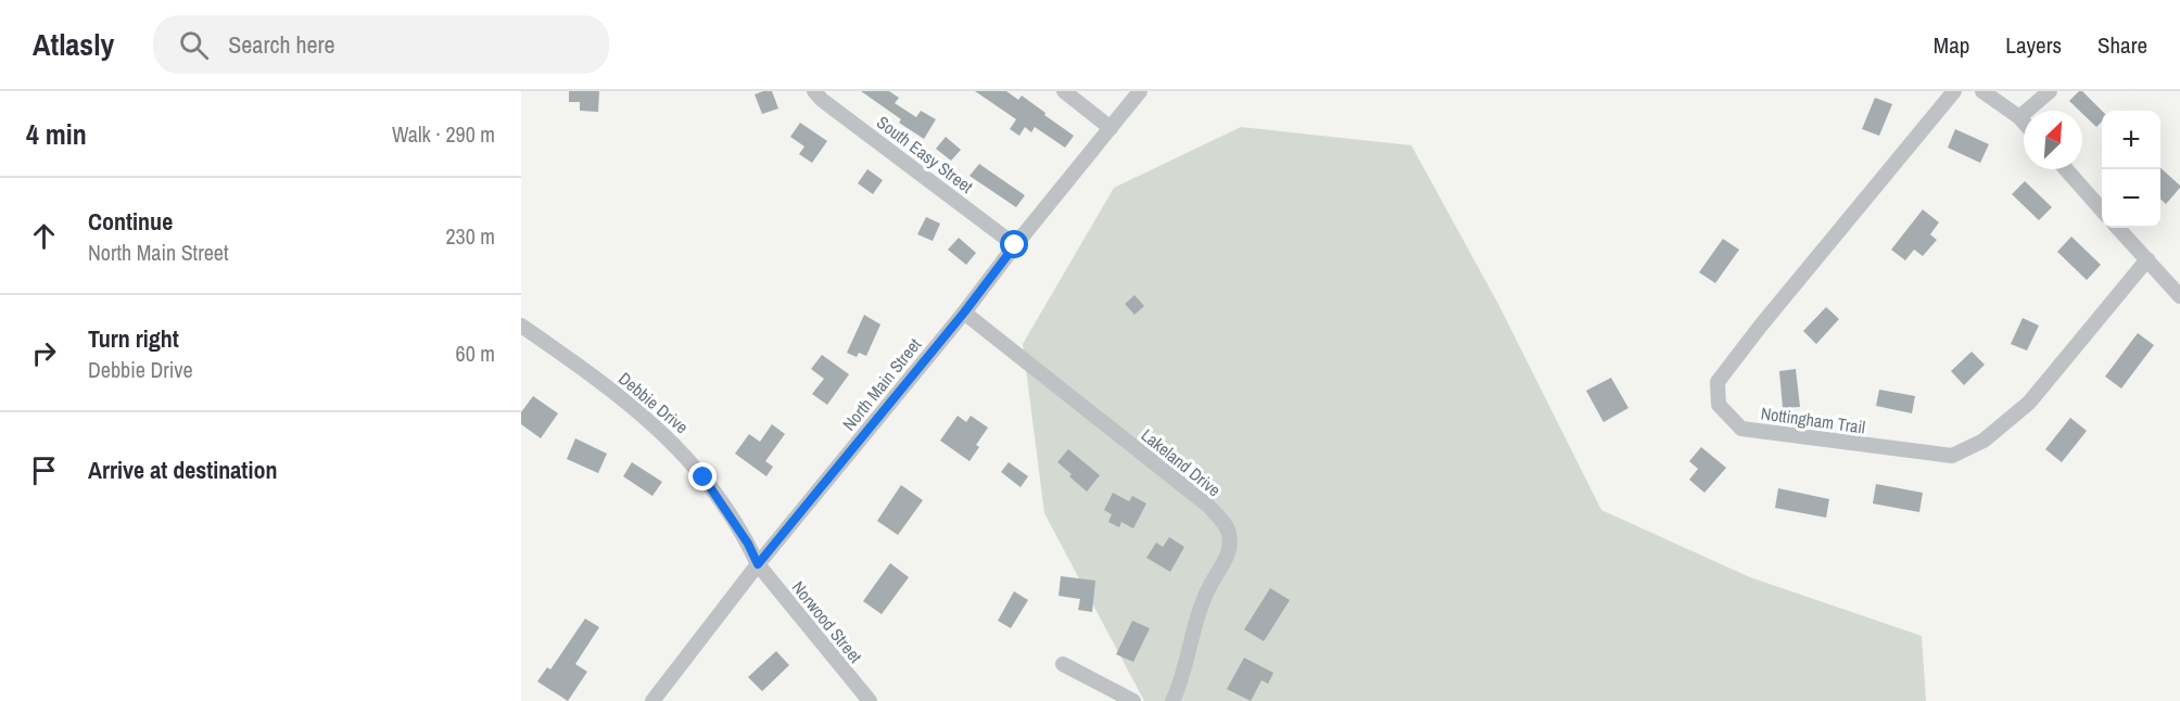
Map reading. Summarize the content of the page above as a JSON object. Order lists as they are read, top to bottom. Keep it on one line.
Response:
{"streets":{"street":["South Easy Street","North Main Street","Debbie Drive","Nottingham Trail","Lakeland Drive","Norwood Street"]},"crossings":[["South Easy Street","North Main Street"],["North Main Street","Debbie Drive"],["North Main Street","Lakeland Drive"],["North Main Street","Norwood Street"],["Debbie Drive","Norwood Street"]],"north":"top right","page":{"header":"Atlasly","search":"Search here","nav":["Map","Layers","Share"],"heading":["4 min","Walk · 290 m"],"map_buttons":["+","−"],"list":[["Continue","North Main Street","230 m"],["Turn right","Debbie Drive","60 m"],"Arrive at destination"]}}
